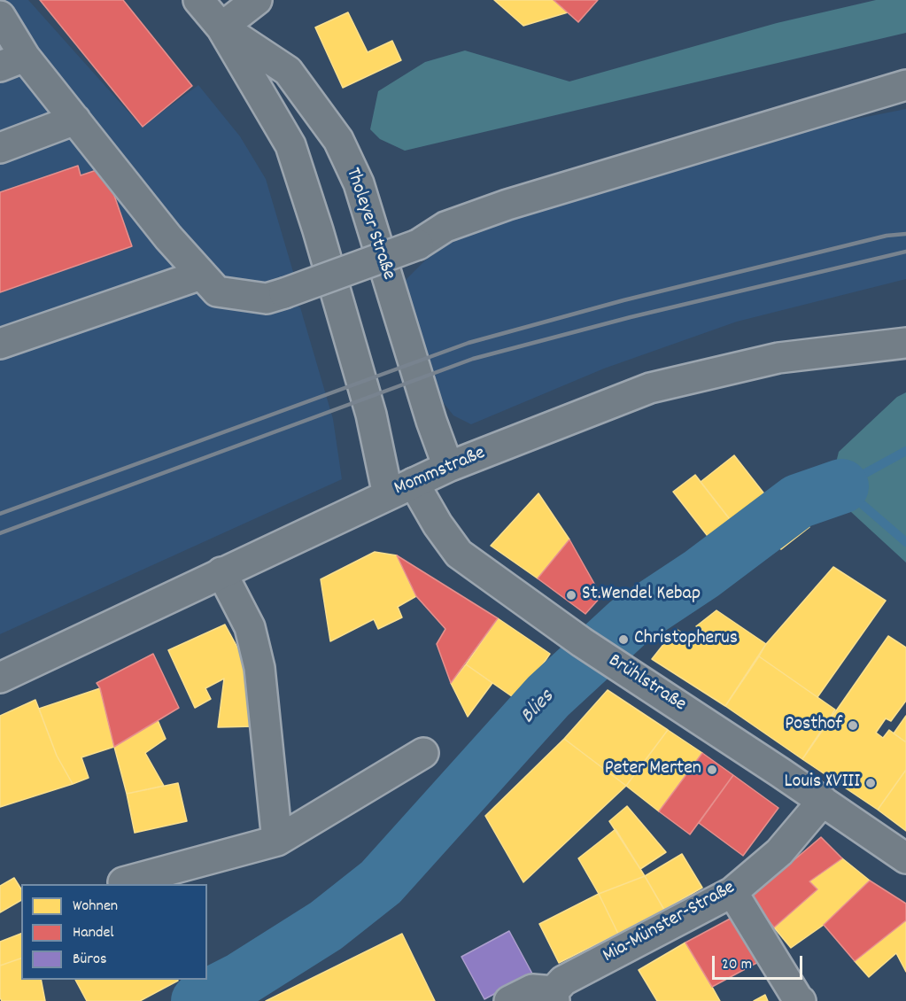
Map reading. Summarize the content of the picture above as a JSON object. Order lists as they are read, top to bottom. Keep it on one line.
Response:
{"streets":{"main road":["Tholeyer Straße","Mommstraße","Brühlstraße","Mia-Münster-Straße"]},"crossings":[["Tholeyer Straße","Mommstraße"],["Tholeyer Straße","Brühlstraße"],["Mommstraße","Brühlstraße"],["Brühlstraße","Mia-Münster-Straße"]],"water":["Blies"],"places":["St.Wendel Kebap","Christopherus","Posthof","Peter Merten","Louis XVIII"],"legend":["Wohnen","Handel","Büros"],"scale_bar":"20 m"}
